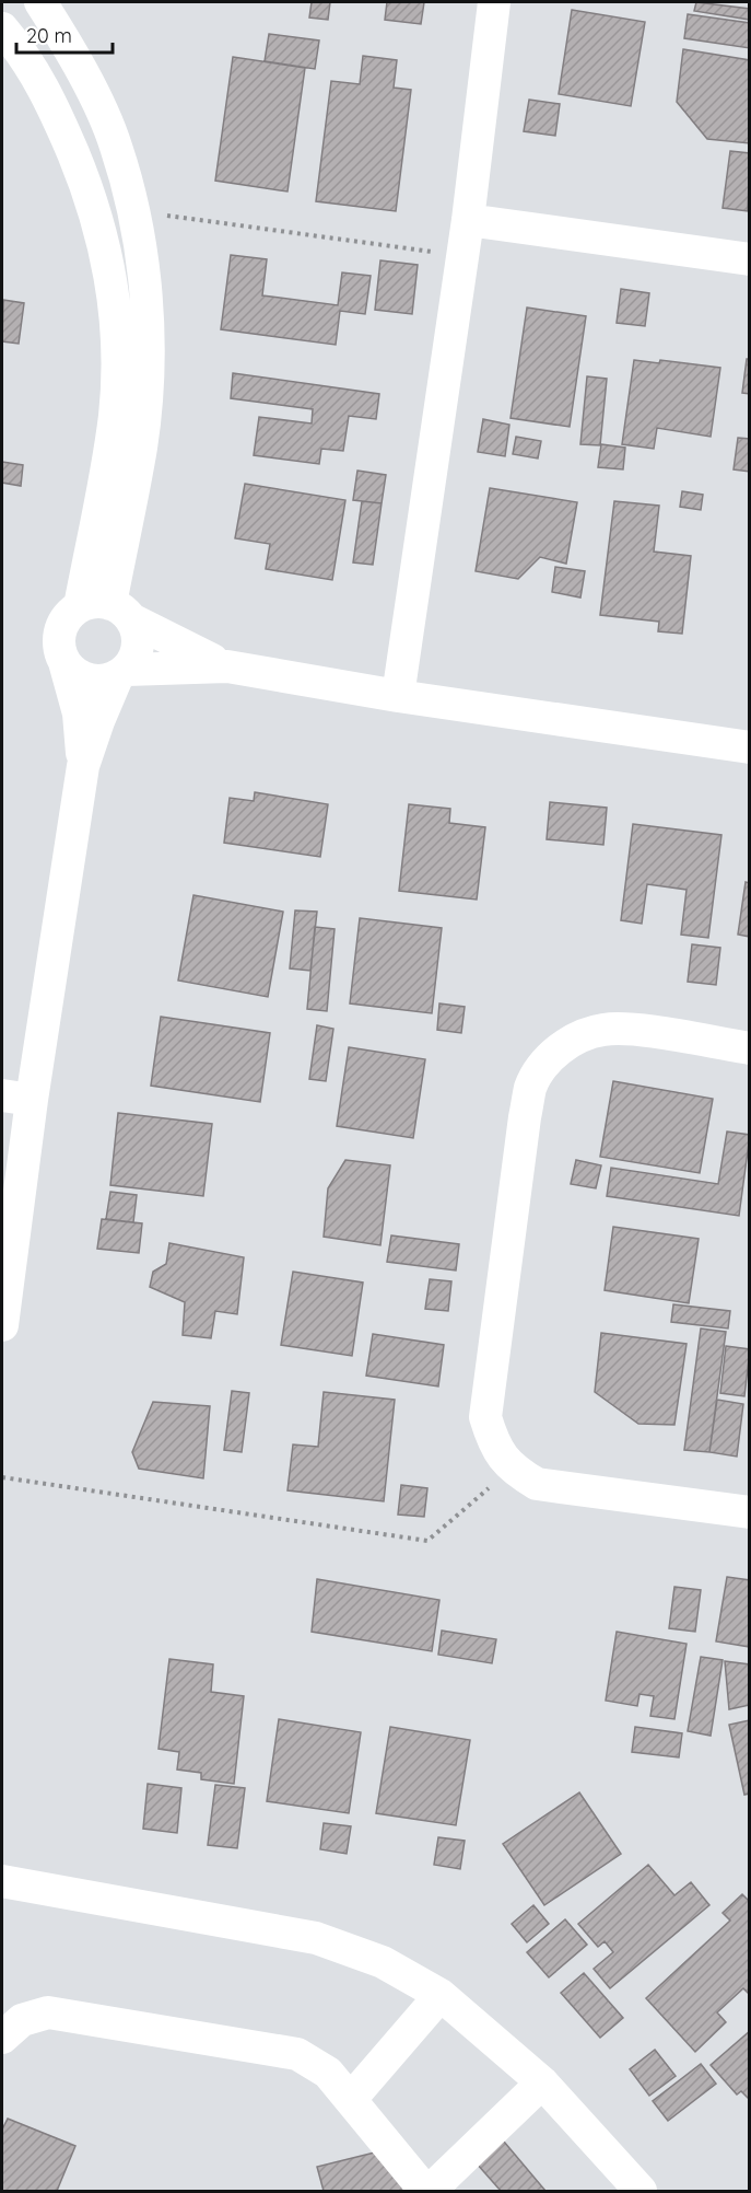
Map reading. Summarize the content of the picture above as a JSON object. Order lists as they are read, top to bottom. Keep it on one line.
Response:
{"scale_bar":"20 m"}
